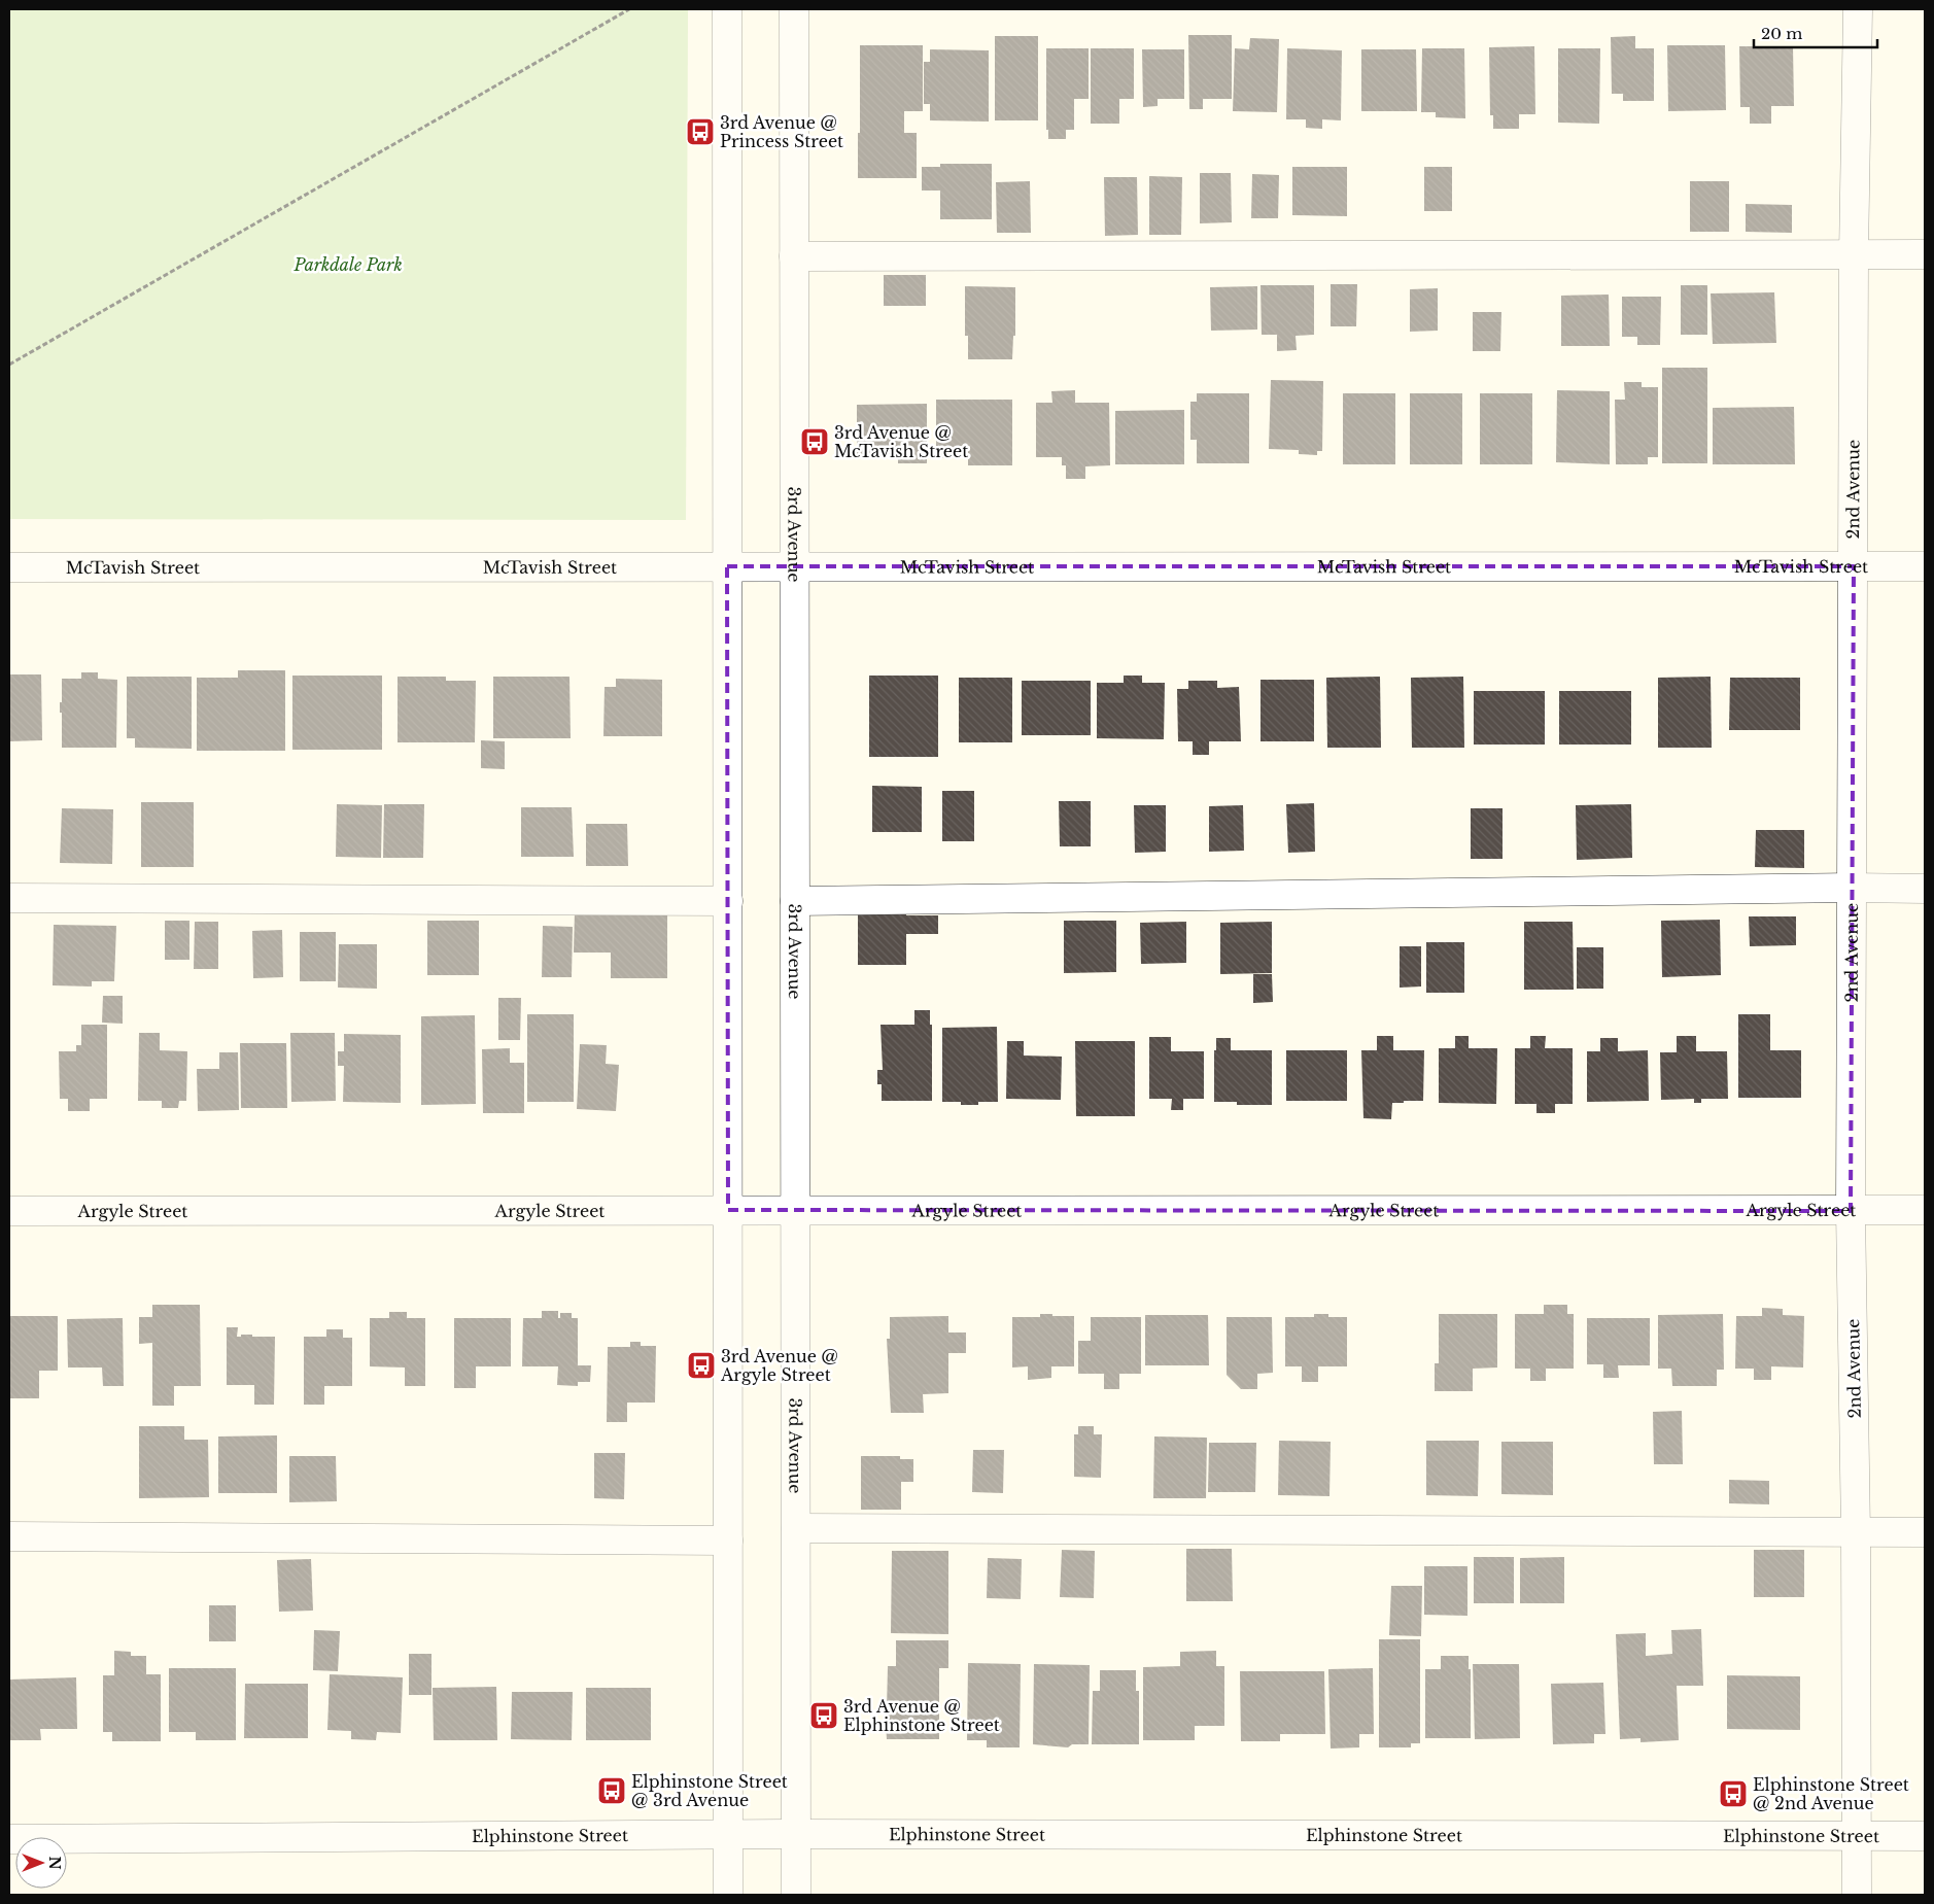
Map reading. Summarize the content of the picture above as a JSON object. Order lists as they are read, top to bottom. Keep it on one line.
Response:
{"streets":{"street":["2nd Avenue","3rd Avenue","McTavish Street","Argyle Street","Elphinstone Street"]},"crossings":[["2nd Avenue","McTavish Street"],["2nd Avenue","Argyle Street"],["2nd Avenue","Elphinstone Street"],["3rd Avenue","McTavish Street"],["3rd Avenue","Argyle Street"],["3rd Avenue","Elphinstone Street"]],"parks":["Parkdale Park"],"places":{"bus stop":["3rd Avenue @ Princess Street","3rd Avenue @ McTavish Street","3rd Avenue @ Argyle Street","3rd Avenue @ Elphinstone Street","Elphinstone Street @ 3rd Avenue","Elphinstone Street @ 2nd Avenue"]},"scale_bar":"20 m","north":"right"}
